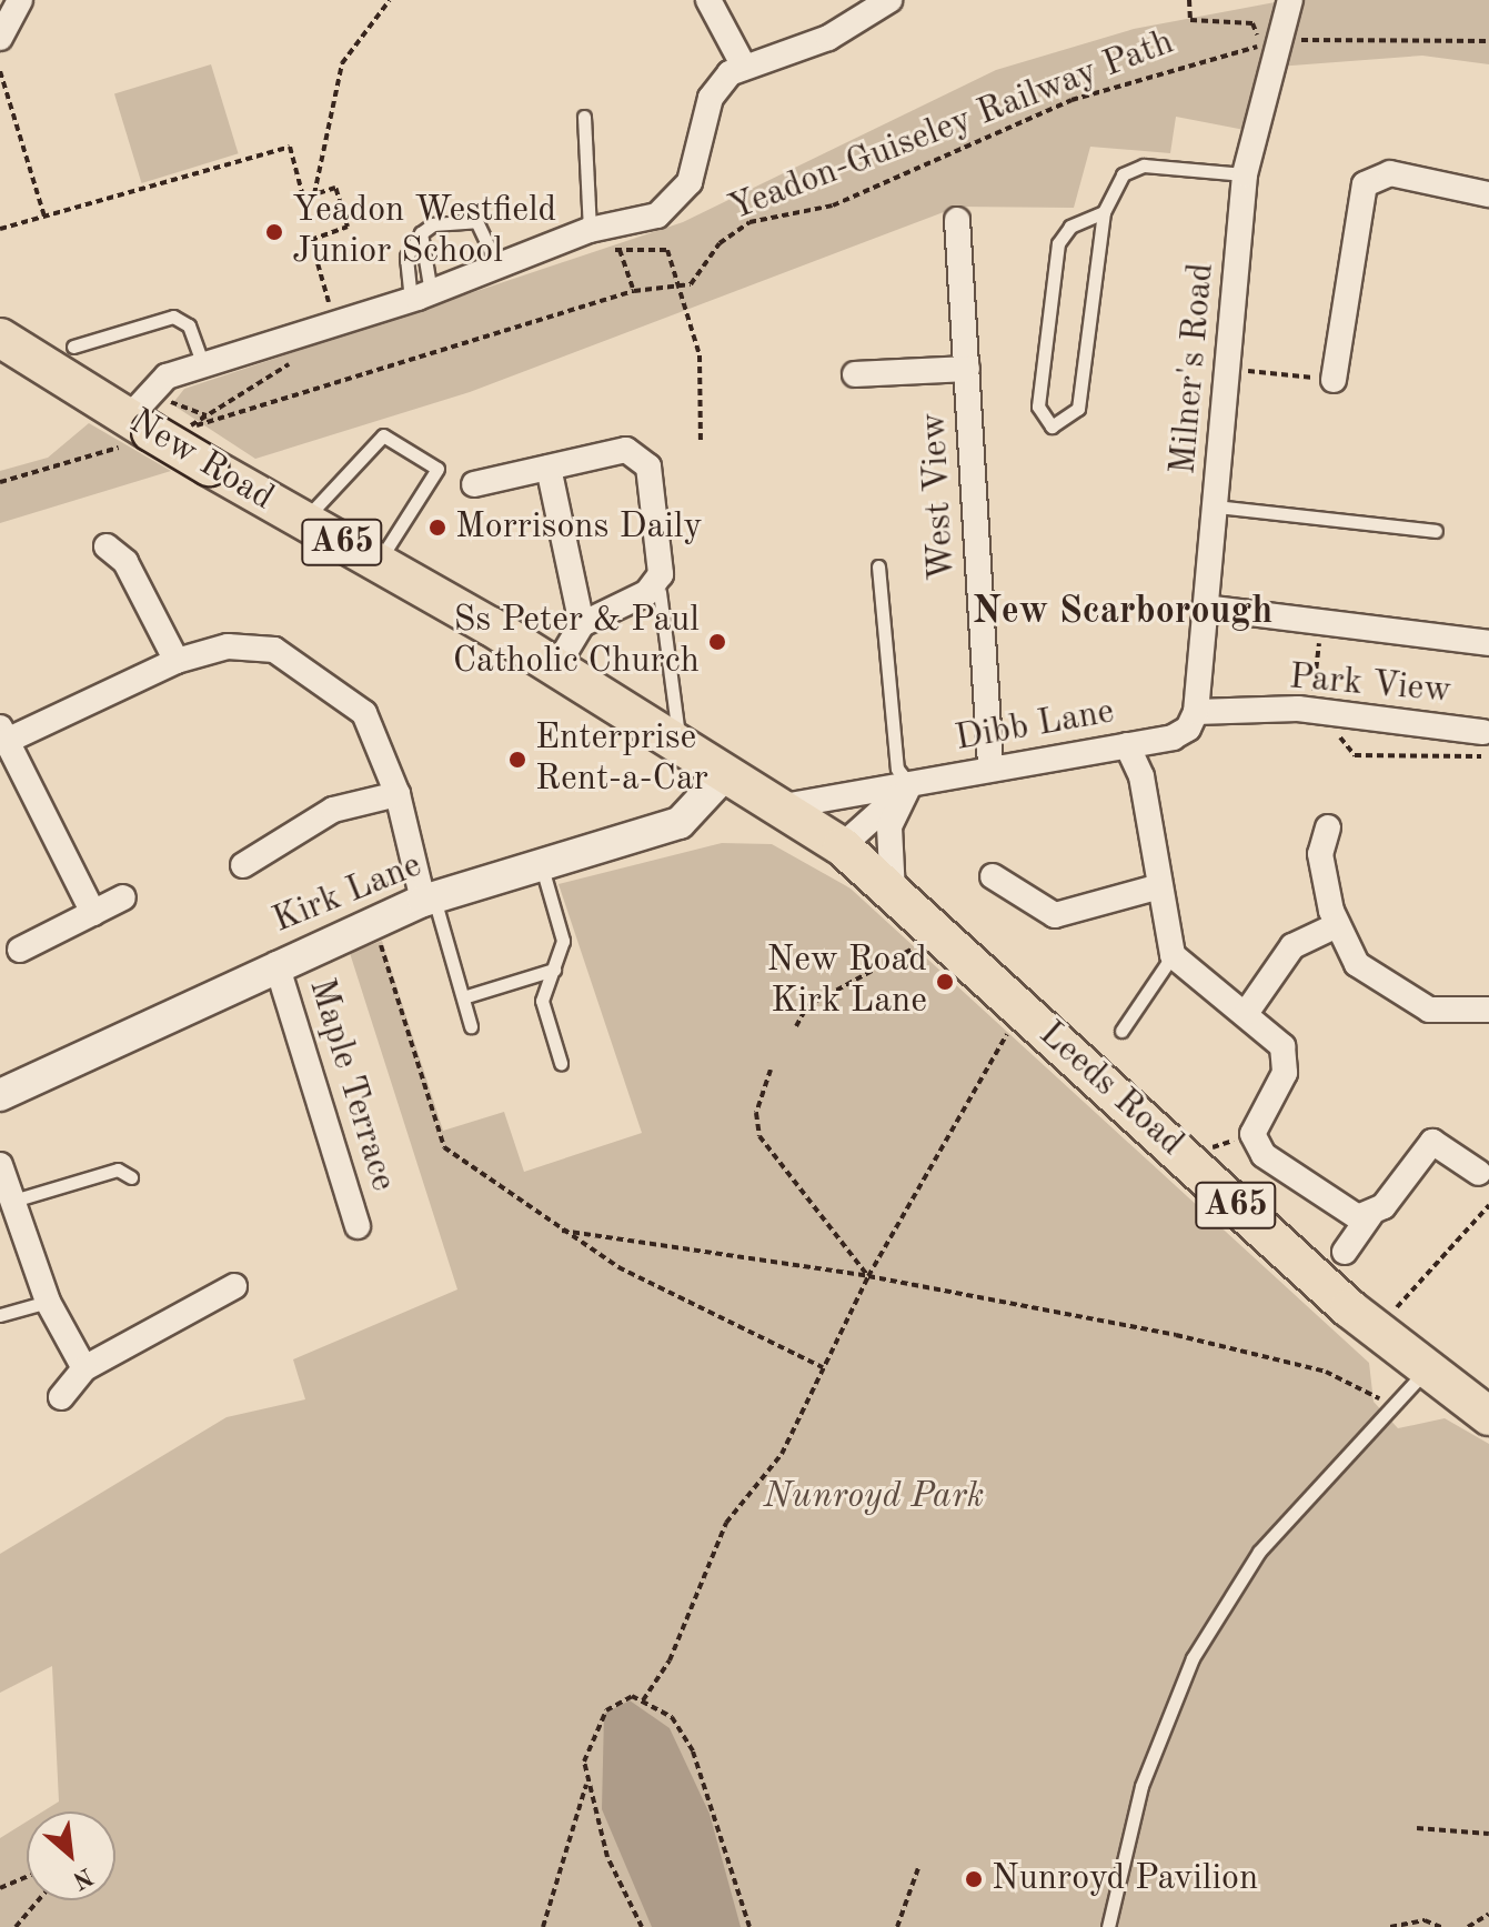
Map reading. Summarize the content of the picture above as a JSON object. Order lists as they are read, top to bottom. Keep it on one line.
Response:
{"streets":{"main road":["New Road","A65","Leeds Road"],"street":["Milner's Road","West View","Park View","Dibb Lane","Kirk Lane","Maple Terrace"],"path":["Yeadon-Guiseley Railway Path"]},"crossings":[["Yeadon-Guiseley Railway Path","Milner's Road"],["Milner's Road","Park View"],["Milner's Road","Dibb Lane"],["New Road","Kirk Lane"],["New Road","Leeds Road"],["West View","Dibb Lane"],["Park View","Dibb Lane"],["Dibb Lane","Leeds Road"],["Kirk Lane","Maple Terrace"],["Kirk Lane","Leeds Road"]],"districts":["New Scarborough"],"parks":["Nunroyd Park"],"places":["Yeadon Westfield Junior School","Morrisons Daily","Ss Peter & Paul Catholic Church","Enterprise Rent-a-Car","New Road Kirk Lane","Nunroyd Pavilion"],"north":"bottom right"}
